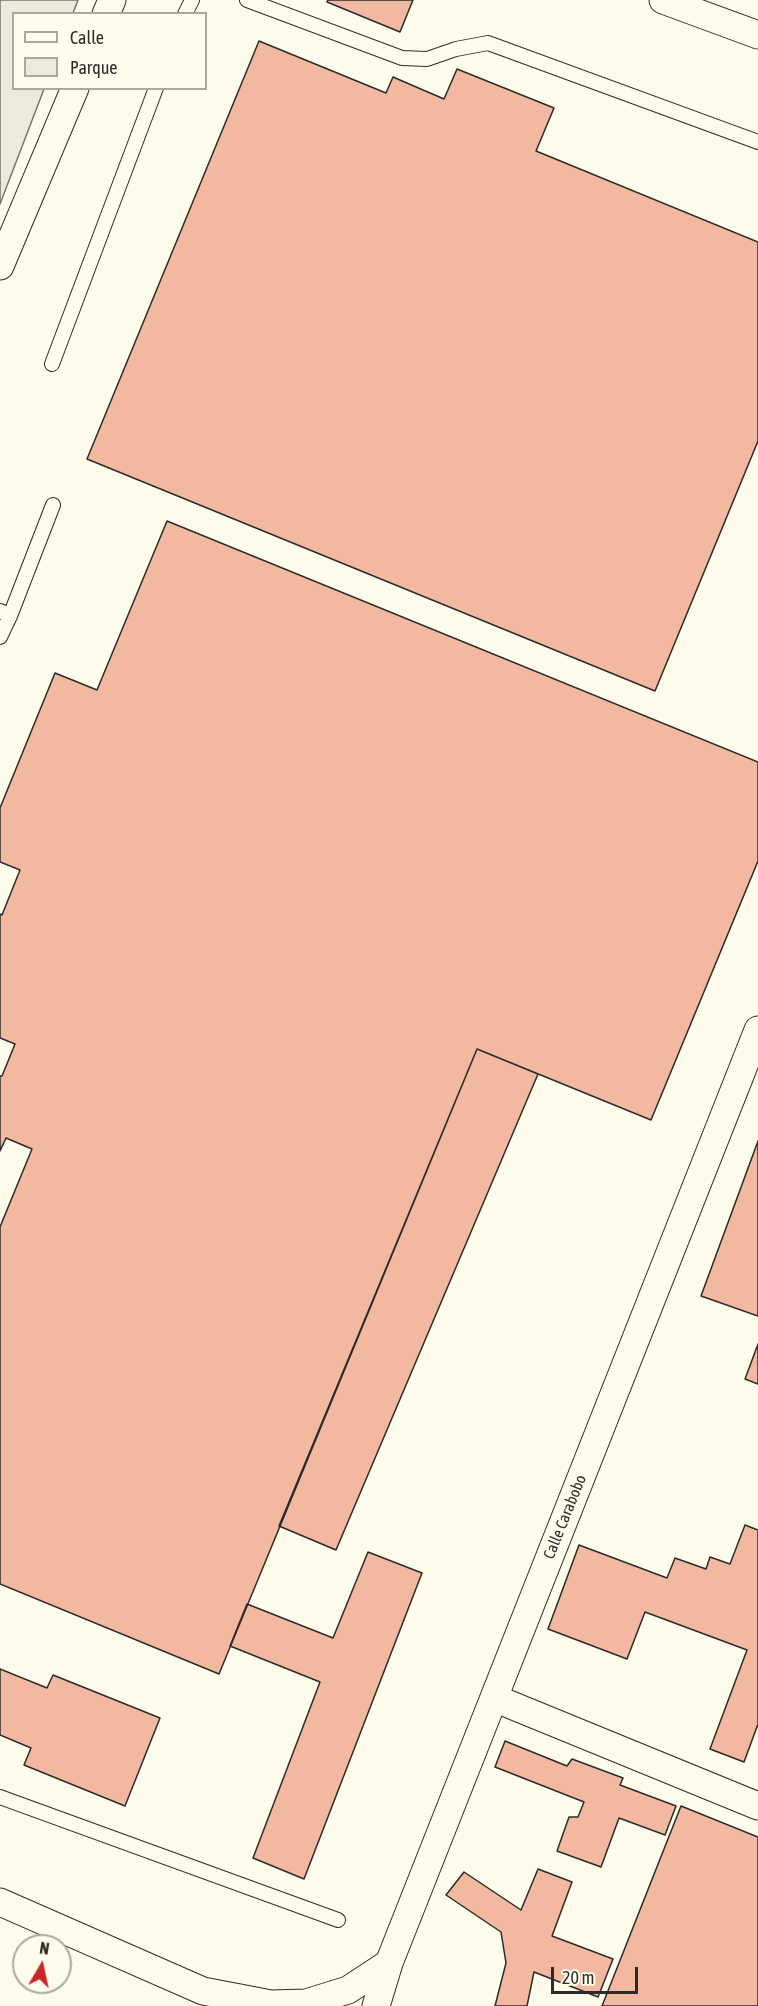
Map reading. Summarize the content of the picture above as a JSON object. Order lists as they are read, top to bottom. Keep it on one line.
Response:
{"streets":{"street":["Calle Carabobo"]},"legend":["Calle","Parque"],"scale_bar":"20 m","north":"top"}
